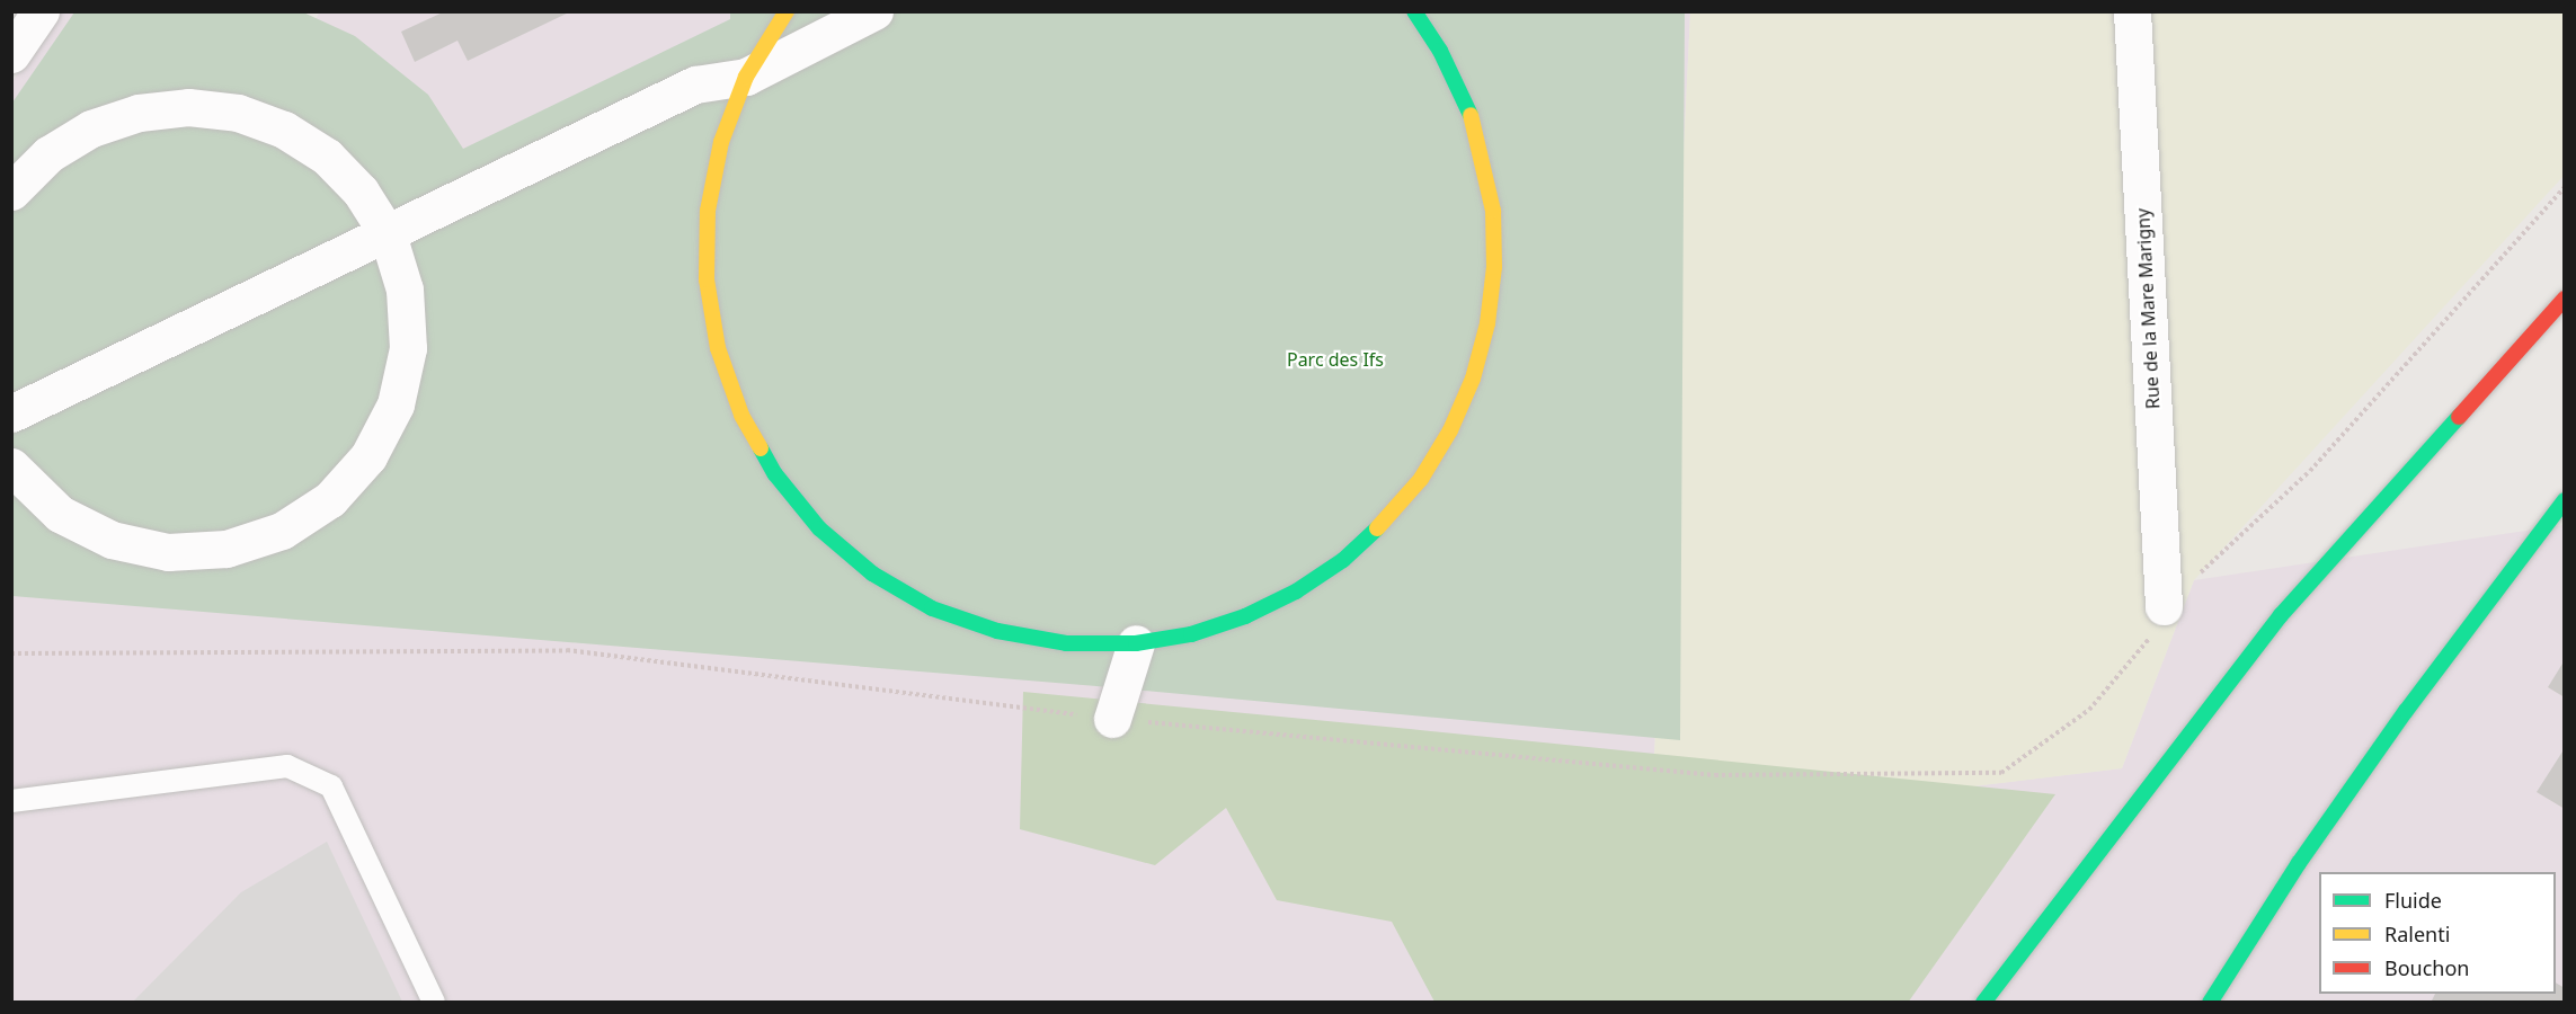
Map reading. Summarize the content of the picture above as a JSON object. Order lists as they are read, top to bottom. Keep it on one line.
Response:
{"streets":{"street":["Rue de la Mare Marigny"]},"parks":["Parc des Ifs"],"legend":["Fluide","Ralenti","Bouchon"]}
